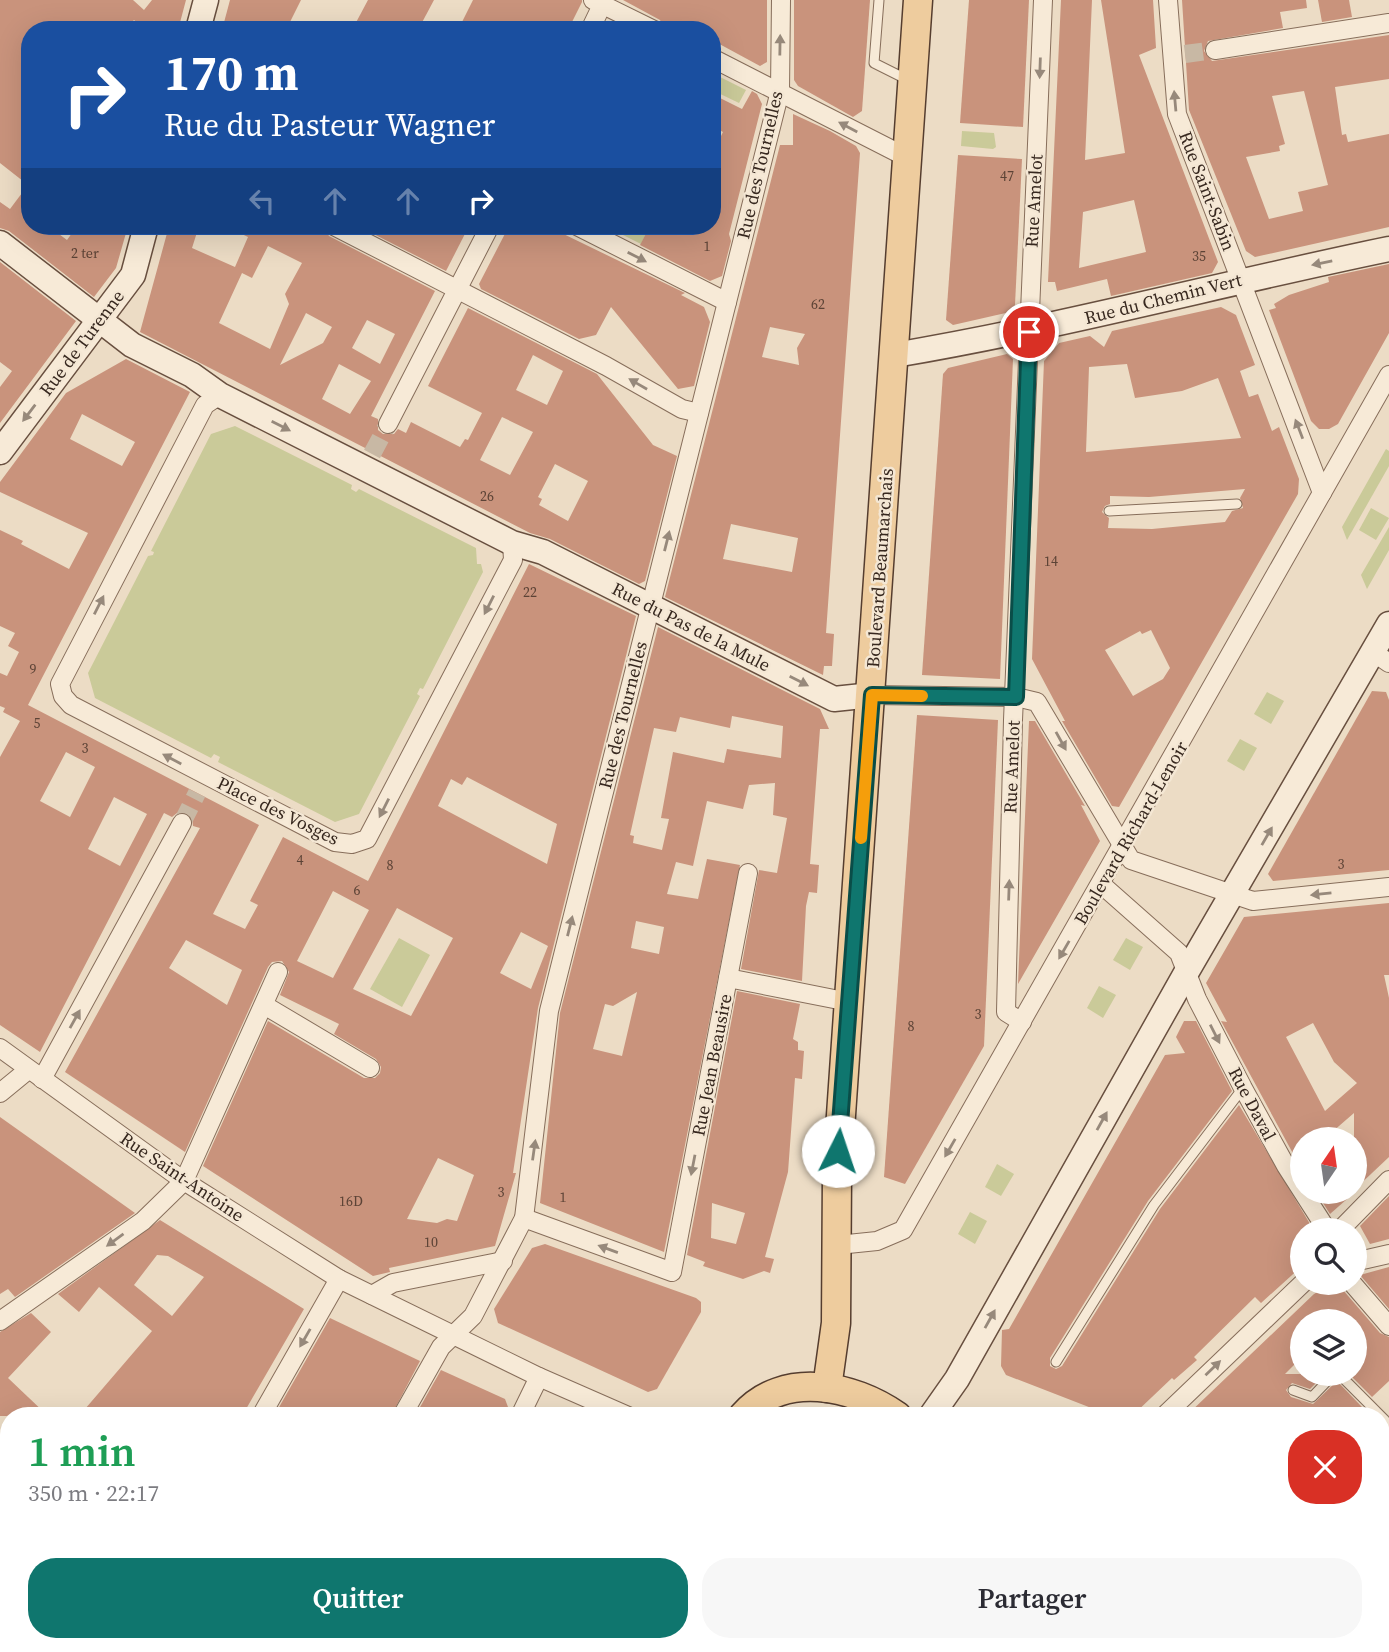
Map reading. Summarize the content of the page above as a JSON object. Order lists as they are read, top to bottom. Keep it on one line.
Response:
{"streets":{"main road":["Boulevard Beaumarchais"],"street":["Rue des Tournelles","Rue Saint-Sabin","Rue Amelot","Rue du Chemin Vert","Rue de Turenne","Rue du Pas de la Mule","Place des Vosges","Boulevard Richard-Lenoir","Rue Jean Beausire","Rue Daval","Rue Saint-Antoine"]},"crossings":[["Rue des Tournelles","Rue du Pas de la Mule"],["Rue des Tournelles","Rue Jean Beausire"],["Rue des Tournelles","Rue Saint-Antoine"],["Rue Saint-Sabin","Rue du Chemin Vert"],["Rue Saint-Sabin","Boulevard Richard-Lenoir"],["Rue Amelot","Rue du Chemin Vert"],["Rue Amelot","Boulevard Richard-Lenoir"],["Rue du Chemin Vert","Boulevard Beaumarchais"],["Boulevard Beaumarchais","Rue du Pas de la Mule"],["Boulevard Beaumarchais","Boulevard Richard-Lenoir"],["Boulevard Beaumarchais","Rue Jean Beausire"],["Rue du Pas de la Mule","Place des Vosges"],["Boulevard Richard-Lenoir","Rue Daval"]],"one_way":["Rue des Tournelles","Rue Saint-Sabin","Rue de Turenne","Rue du Pas de la Mule"],"house_numbers":["47","1","2 ter","35","62","26","14","22","9","5","3","4","3","8","6","3","8","3","1","16D","10"],"north":"top","page":{"turn":["170 m","Rue du Pasteur Wagner"],"heading":["1 min","350 m · 22:17"],"buttons":["Quitter","Partager"]}}
